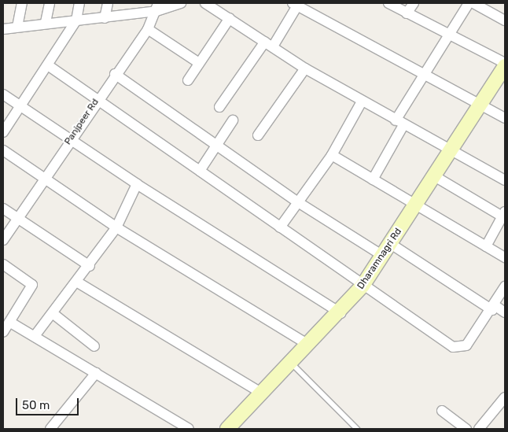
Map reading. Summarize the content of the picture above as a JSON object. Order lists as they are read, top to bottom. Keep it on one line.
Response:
{"streets":{"street":["Panjpeer Rd","Dharamnagri Rd"]},"scale_bar":"50 m"}
